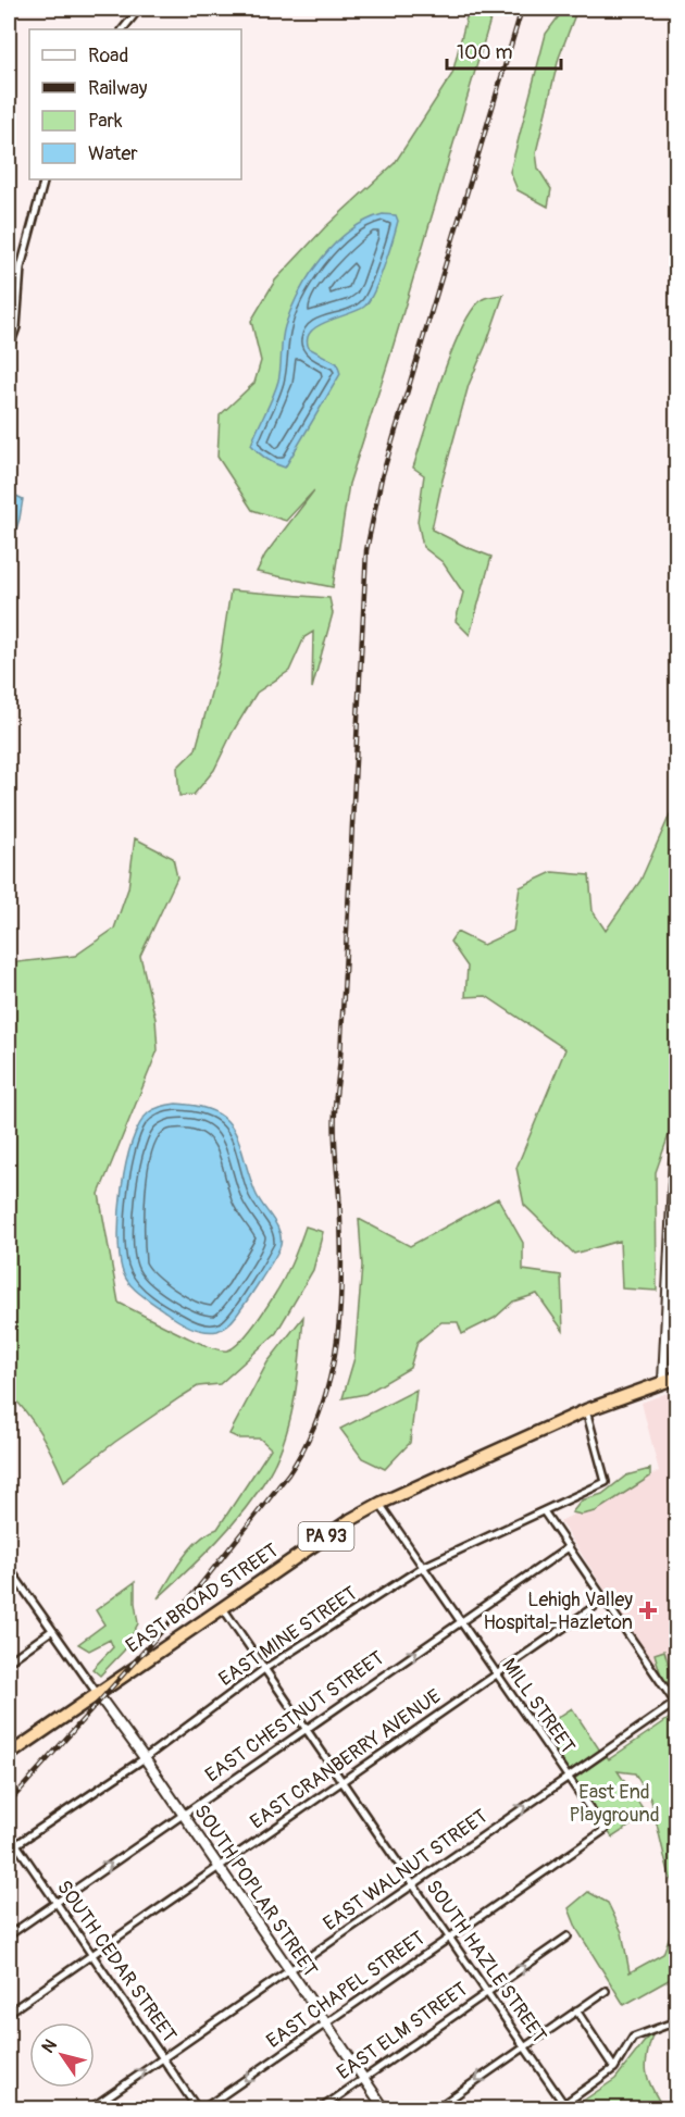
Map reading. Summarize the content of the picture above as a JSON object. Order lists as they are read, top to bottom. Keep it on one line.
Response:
{"streets":{"highway":["PA 93","EAST BROAD STREET"],"main road":["SOUTH POPLAR STREET"],"street":["EAST MINE STREET","MILL STREET","EAST CHESTNUT STREET","EAST CRANBERRY AVENUE","EAST WALNUT STREET","SOUTH CEDAR STREET","SOUTH HAZLE STREET","EAST CHAPEL STREET","EAST ELM STREET"]},"crossings":[["EAST BROAD STREET","EAST MINE STREET"],["EAST BROAD STREET","MILL STREET"],["EAST BROAD STREET","SOUTH POPLAR STREET"],["EAST BROAD STREET","SOUTH HAZLE STREET"],["EAST MINE STREET","MILL STREET"],["EAST MINE STREET","SOUTH POPLAR STREET"],["EAST MINE STREET","SOUTH CEDAR STREET"],["EAST MINE STREET","SOUTH HAZLE STREET"],["MILL STREET","EAST CHESTNUT STREET"],["MILL STREET","EAST CRANBERRY AVENUE"],["MILL STREET","EAST WALNUT STREET"],["MILL STREET","EAST CHAPEL STREET"],["EAST CHESTNUT STREET","SOUTH POPLAR STREET"],["EAST CHESTNUT STREET","SOUTH CEDAR STREET"],["EAST CHESTNUT STREET","SOUTH HAZLE STREET"],["EAST CRANBERRY AVENUE","SOUTH POPLAR STREET"],["EAST CRANBERRY AVENUE","SOUTH CEDAR STREET"],["EAST CRANBERRY AVENUE","SOUTH HAZLE STREET"],["EAST WALNUT STREET","SOUTH POPLAR STREET"],["EAST WALNUT STREET","SOUTH CEDAR STREET"],["EAST WALNUT STREET","SOUTH HAZLE STREET"],["SOUTH POPLAR STREET","EAST CHAPEL STREET"],["SOUTH POPLAR STREET","EAST ELM STREET"],["SOUTH CEDAR STREET","EAST CHAPEL STREET"],["SOUTH HAZLE STREET","EAST CHAPEL STREET"],["SOUTH HAZLE STREET","EAST ELM STREET"]],"one_way":["EAST CHESTNUT STREET","EAST WALNUT STREET"],"parks":["East End Playground"],"places":{"health":["Lehigh Valley Hospital-Hazleton"]},"legend":["Road","Railway","Park","Water"],"scale_bar":"100 m","north":"top left"}
